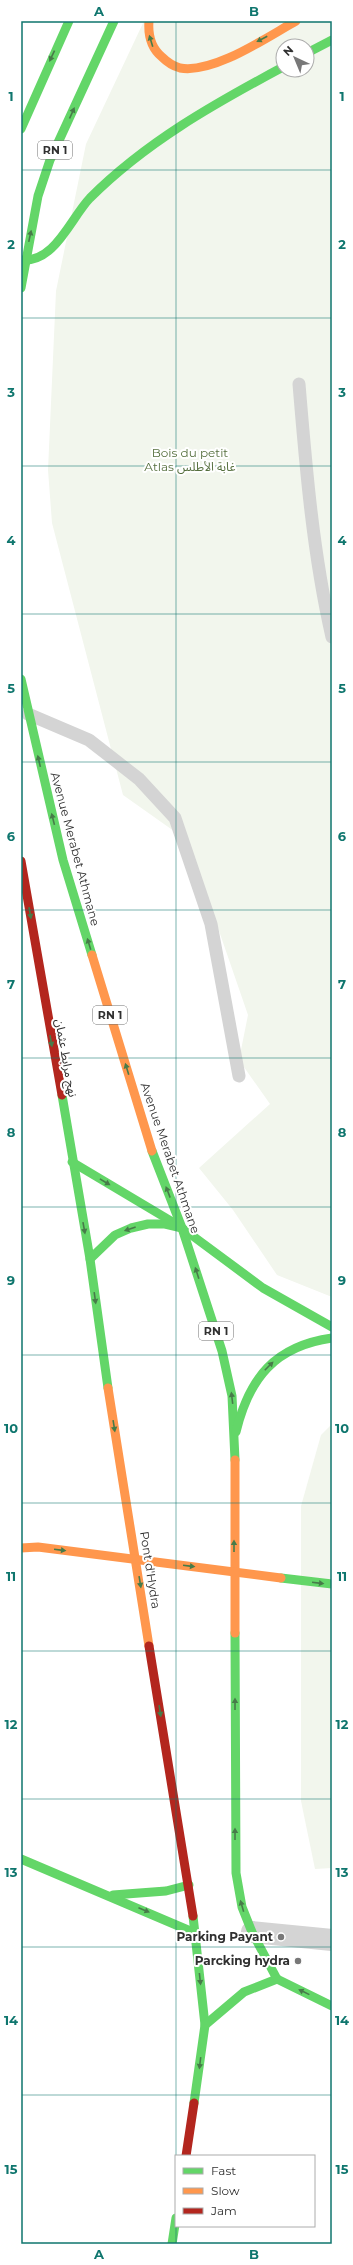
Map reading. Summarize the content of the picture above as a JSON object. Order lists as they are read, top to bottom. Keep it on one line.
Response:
{"streets":{"main road":["RN 1","Avenue Merabet Athmane","نهج مرابط عثمان","Pont d'Hydra"]},"crossings":[["نهج مرابط عثمان","Pont d'Hydra"]],"one_way":["Avenue Merabet Athmane","نهج مرابط عثمان"],"parks":["Bois du petit Atlas غابة الأطلس"],"places":["Parking Payant","Parcking hydra"],"legend":["Fast","Slow","Jam"],"north":"top left","grid":{"columns":["A","B"],"rows":["1","2","3","4","5","6","7","8","9","10","11","12","13","14","15"]}}
